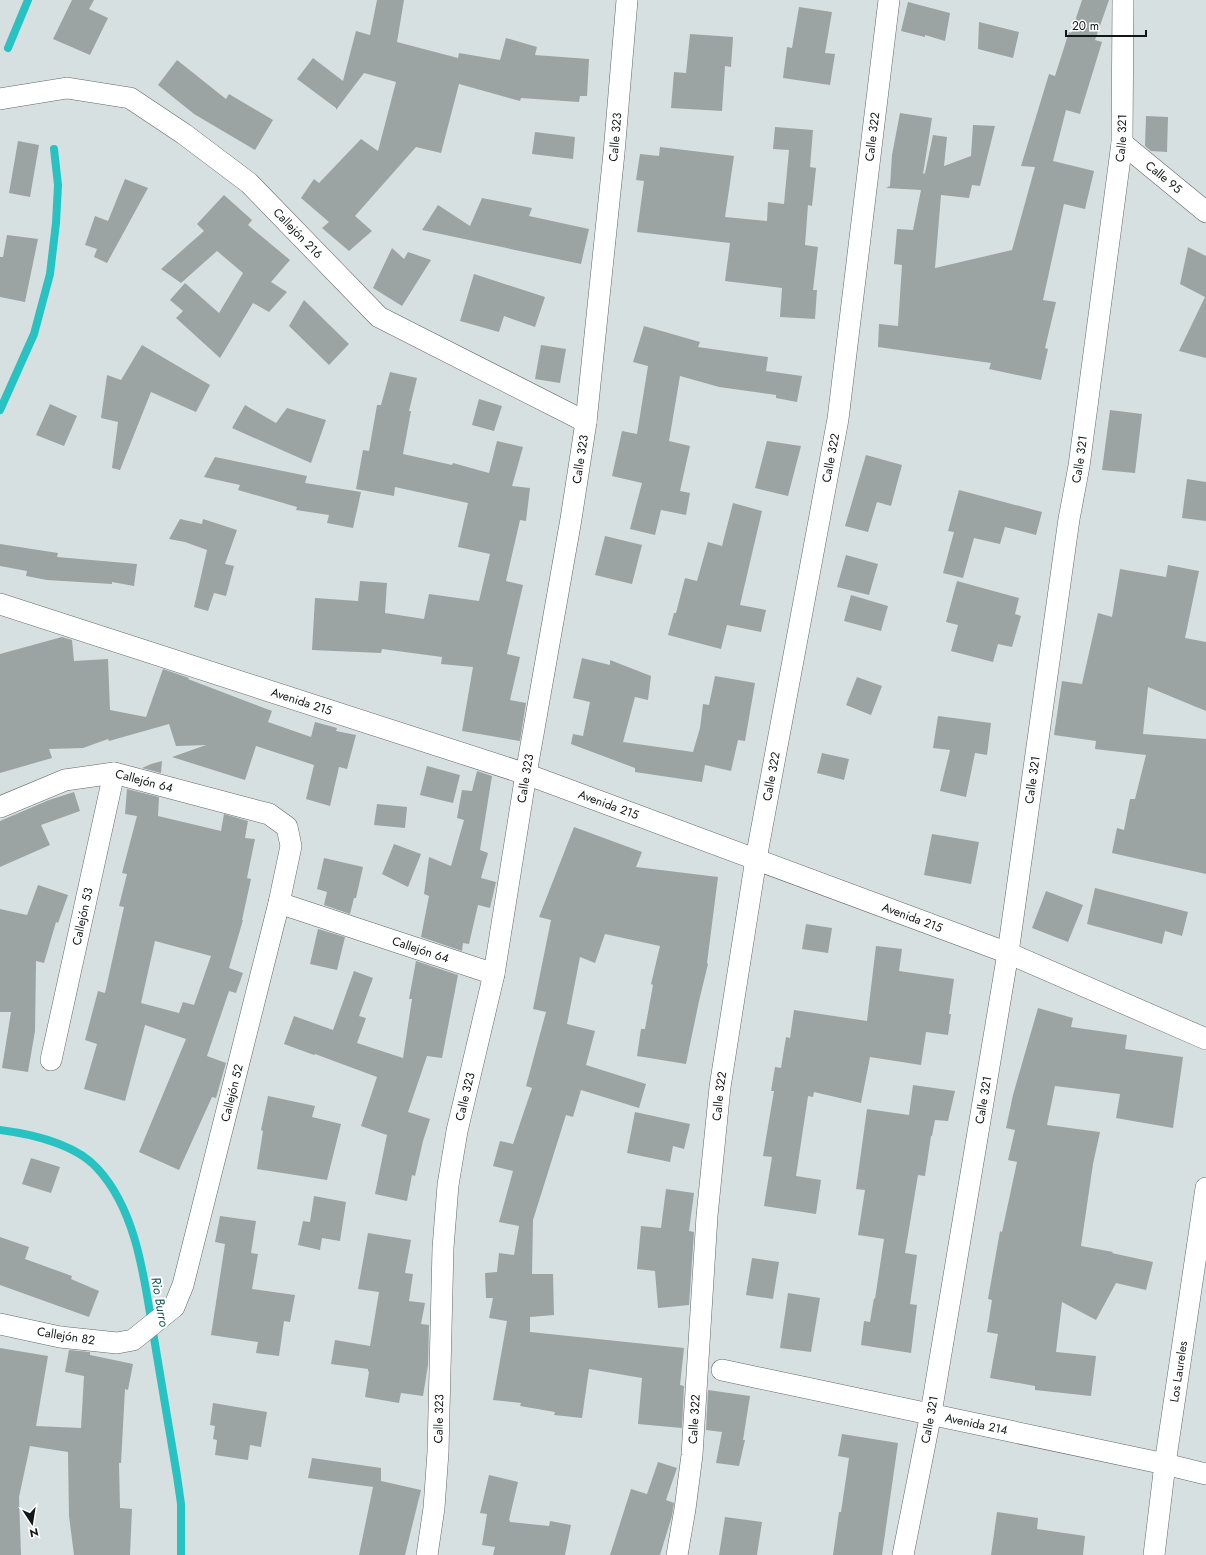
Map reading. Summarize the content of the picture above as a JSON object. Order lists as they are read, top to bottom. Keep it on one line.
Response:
{"streets":{"street":["Calle 322","Calle 323","Calle 321","Calle 95","Callejón 216","Avenida 215","Callejón 64","Callejón 53","Callejón 52","Callejón 82","Los Laureles","Avenida 214"]},"crossings":[["Calle 322","Avenida 215"],["Calle 323","Callejón 216"],["Calle 323","Avenida 215"],["Calle 323","Callejón 64"],["Calle 321","Calle 95"],["Calle 321","Avenida 215"],["Calle 321","Avenida 214"],["Callejón 64","Callejón 53"],["Callejón 64","Callejón 52"],["Callejón 52","Callejón 82"],["Los Laureles","Avenida 214"]],"water":["Rio Burro"],"scale_bar":"20 m","north":"bottom"}
